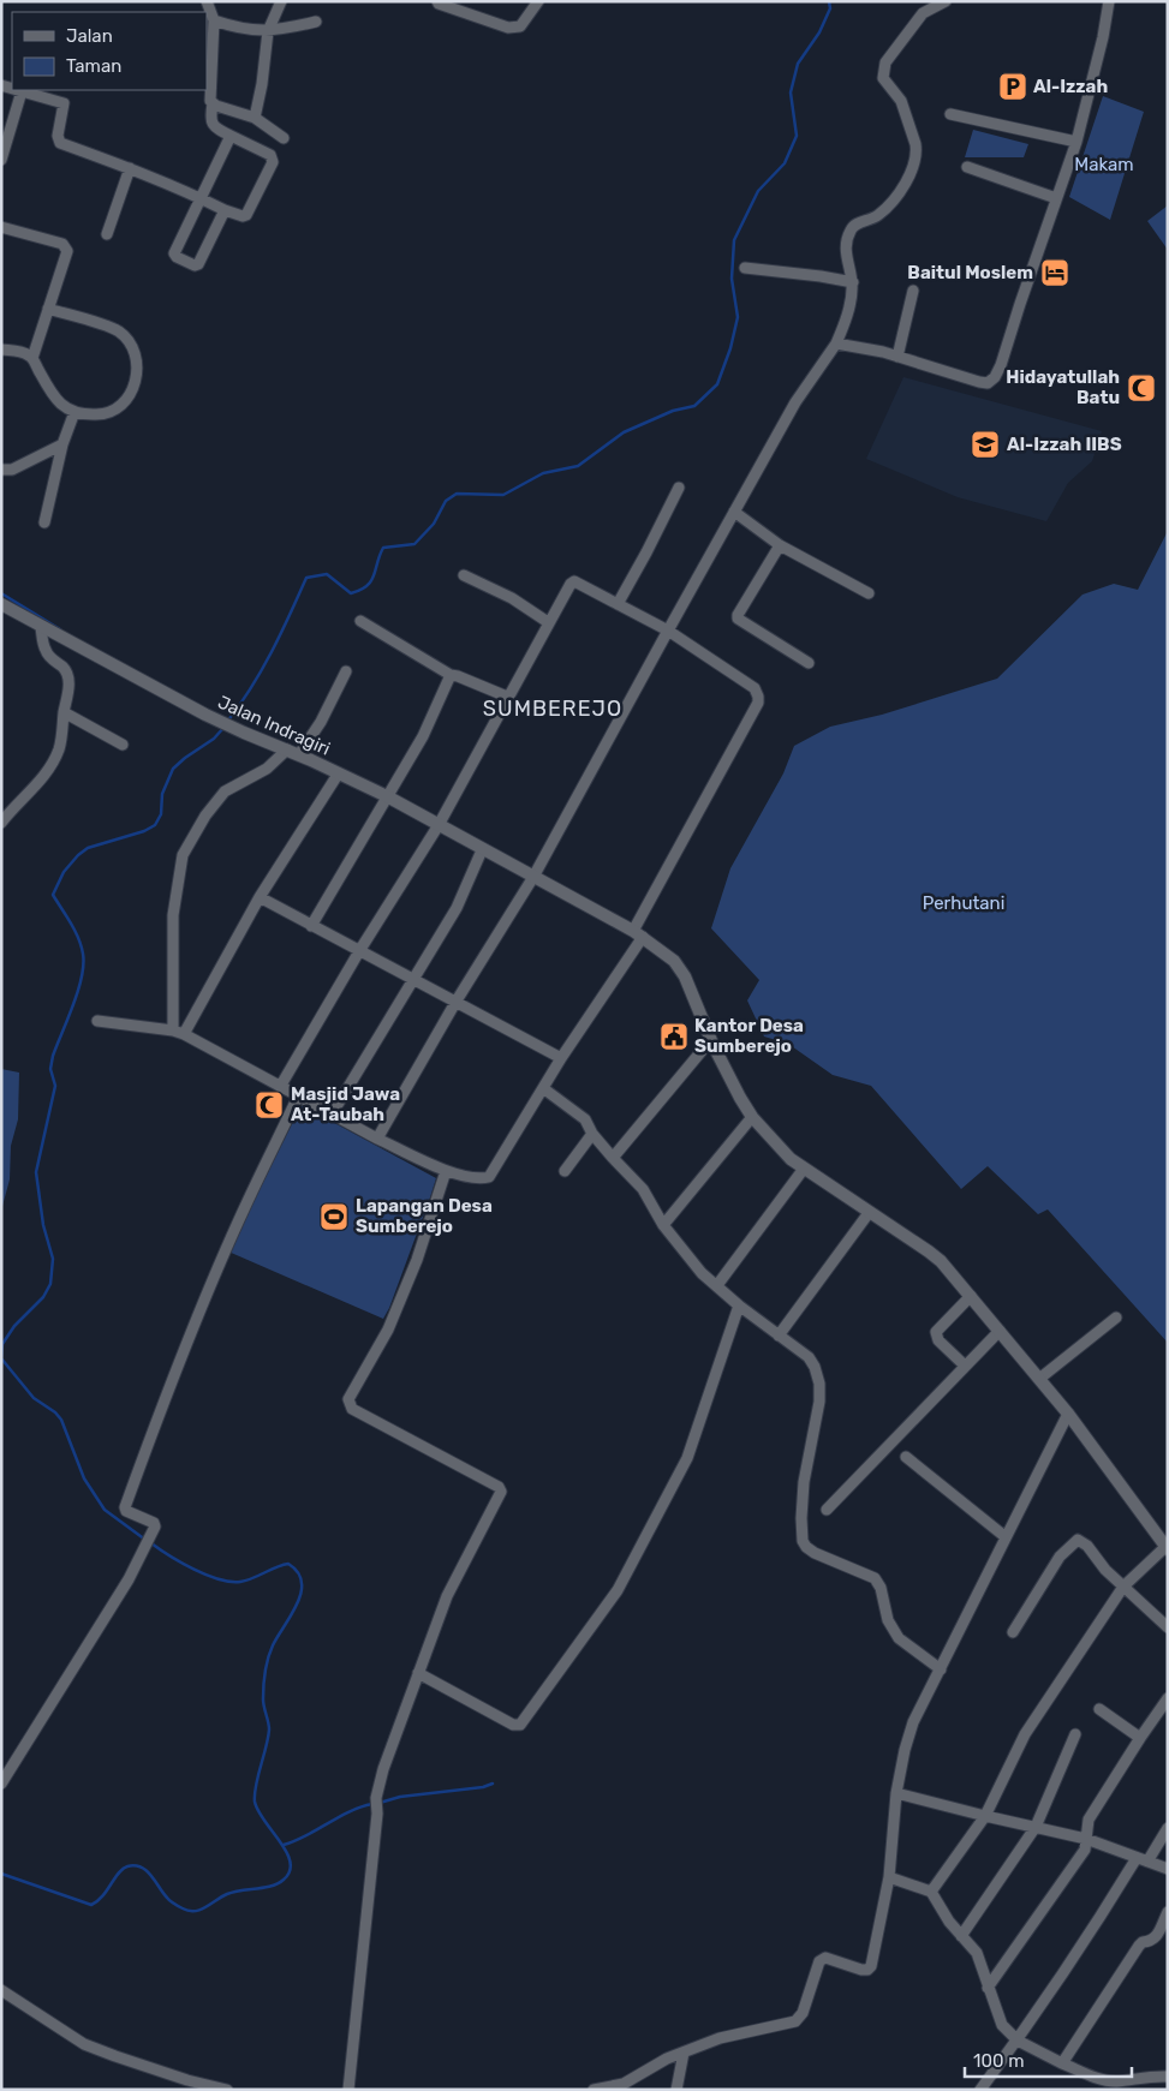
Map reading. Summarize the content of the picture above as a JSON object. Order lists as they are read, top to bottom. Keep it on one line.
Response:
{"streets":{"street":["Jalan Indragiri"]},"districts":["SUMBEREJO"],"parks":["Makam","Perhutani"],"places":{"parking":["Al-Izzah"],"hotel":["Baitul Moslem"],"mosque":["Hidayatullah Batu","Masjid Jawa At-Taubah"],"school or university":["Al-Izzah IIBS"],"public building":["Kantor Desa Sumberejo"],"sports":["Lapangan Desa Sumberejo"]},"legend":["Jalan","Taman"],"scale_bar":"100 m"}
